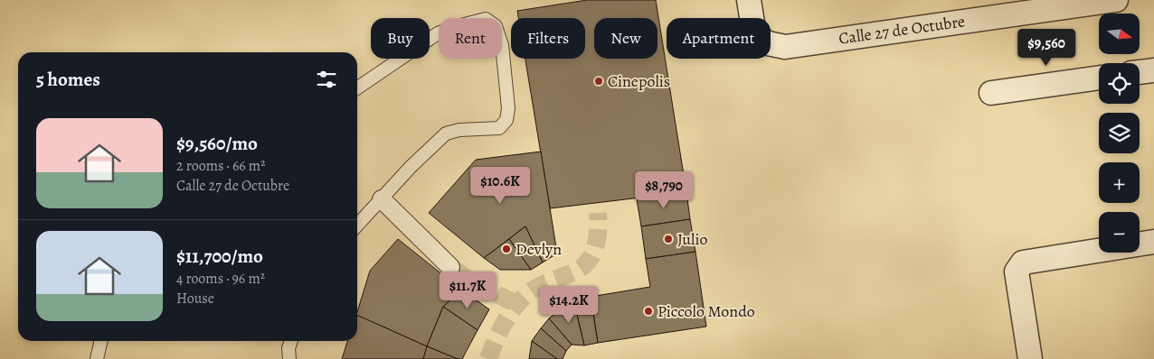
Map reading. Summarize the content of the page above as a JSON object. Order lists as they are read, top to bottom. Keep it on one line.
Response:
{"streets":{"street":["Calle 27 de Octubre"]},"places":["Cinepolis","Julio","Devlyn","Piccolo Mondo"],"north":"right","page":{"map_buttons":["+","−"],"chip":["Buy","Rent","Filters","New","Apartment"],"price":["$9,560","$10.6K","$8,790","$11.7K","$14.2K"],"heading":"5 homes","list":[{"name":"$9,560/mo","note":"2 rooms · 66 m² · Calle 27 de Octubre"},{"name":"$11,700/mo","note":"4 rooms · 96 m² · House"}]}}
